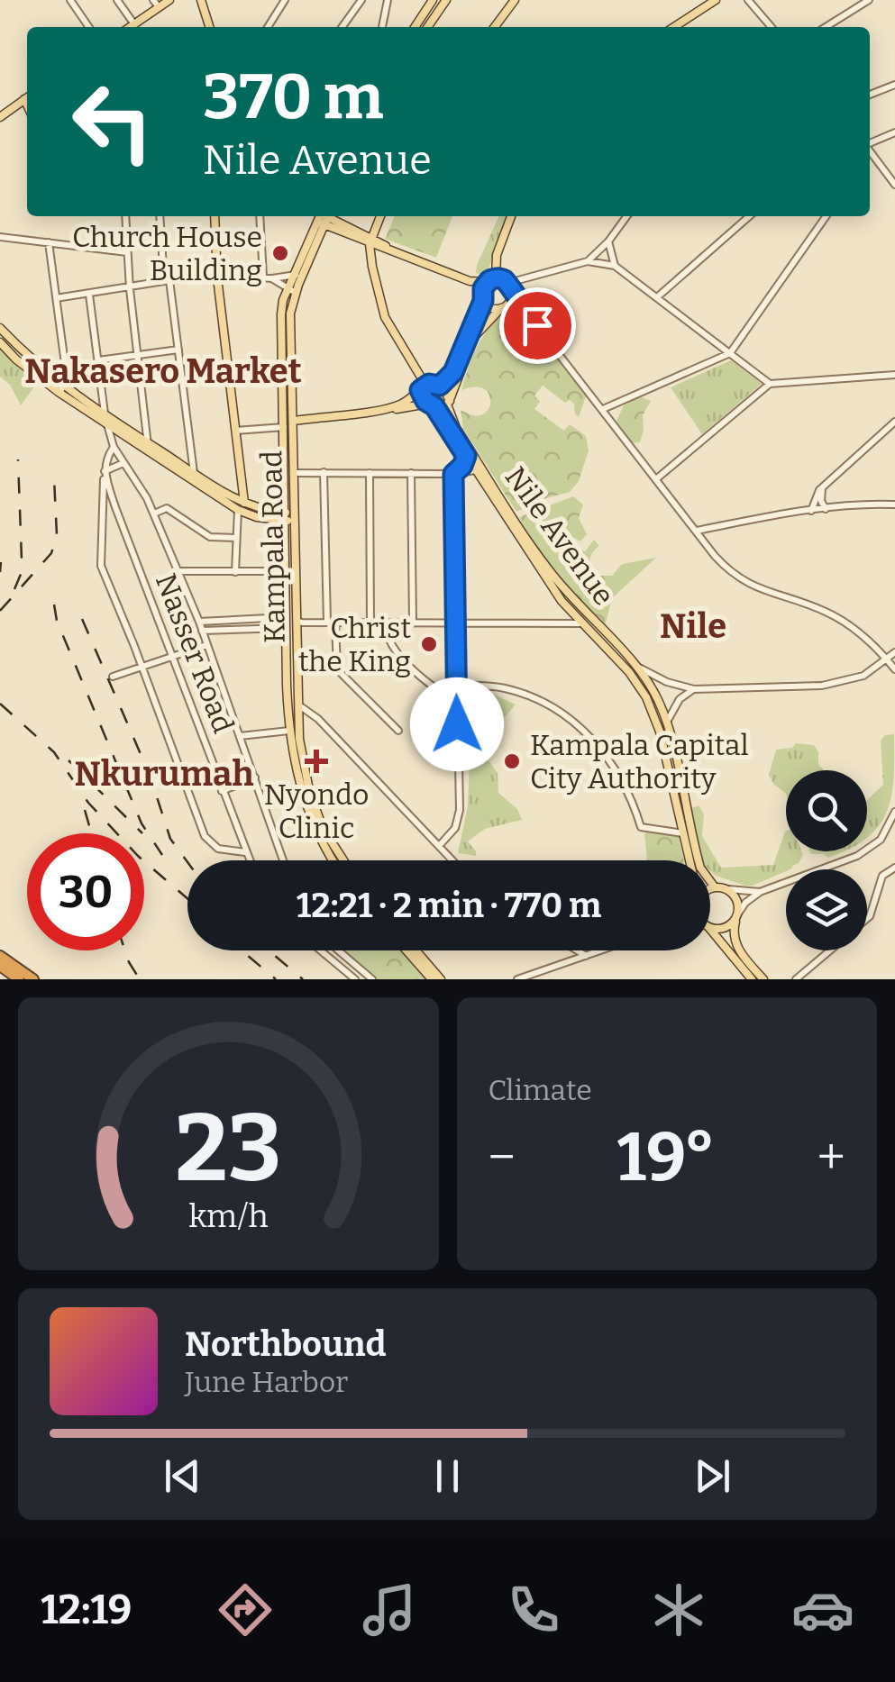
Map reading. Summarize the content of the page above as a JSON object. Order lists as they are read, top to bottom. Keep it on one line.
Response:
{"streets":{"main road":["Nile Avenue","Kampala Road"],"street":["Nasser Road"]},"districts":["Nakasero Market","Nile","Nkurumah"],"places":{"other":["Church House Building","Christ the King","Kampala Capital City Authority"],"health":["Nyondo Clinic"]},"page":{"turn":["370 m","Nile Avenue"],"limit":"30","trip":"12:21 · 2 min · 770 m","tile":"Climate","heat":["−","19°","+"],"song":["Northbound","June Harbor"],"tabs":"12:19","gauge":["23","km/h"]}}
